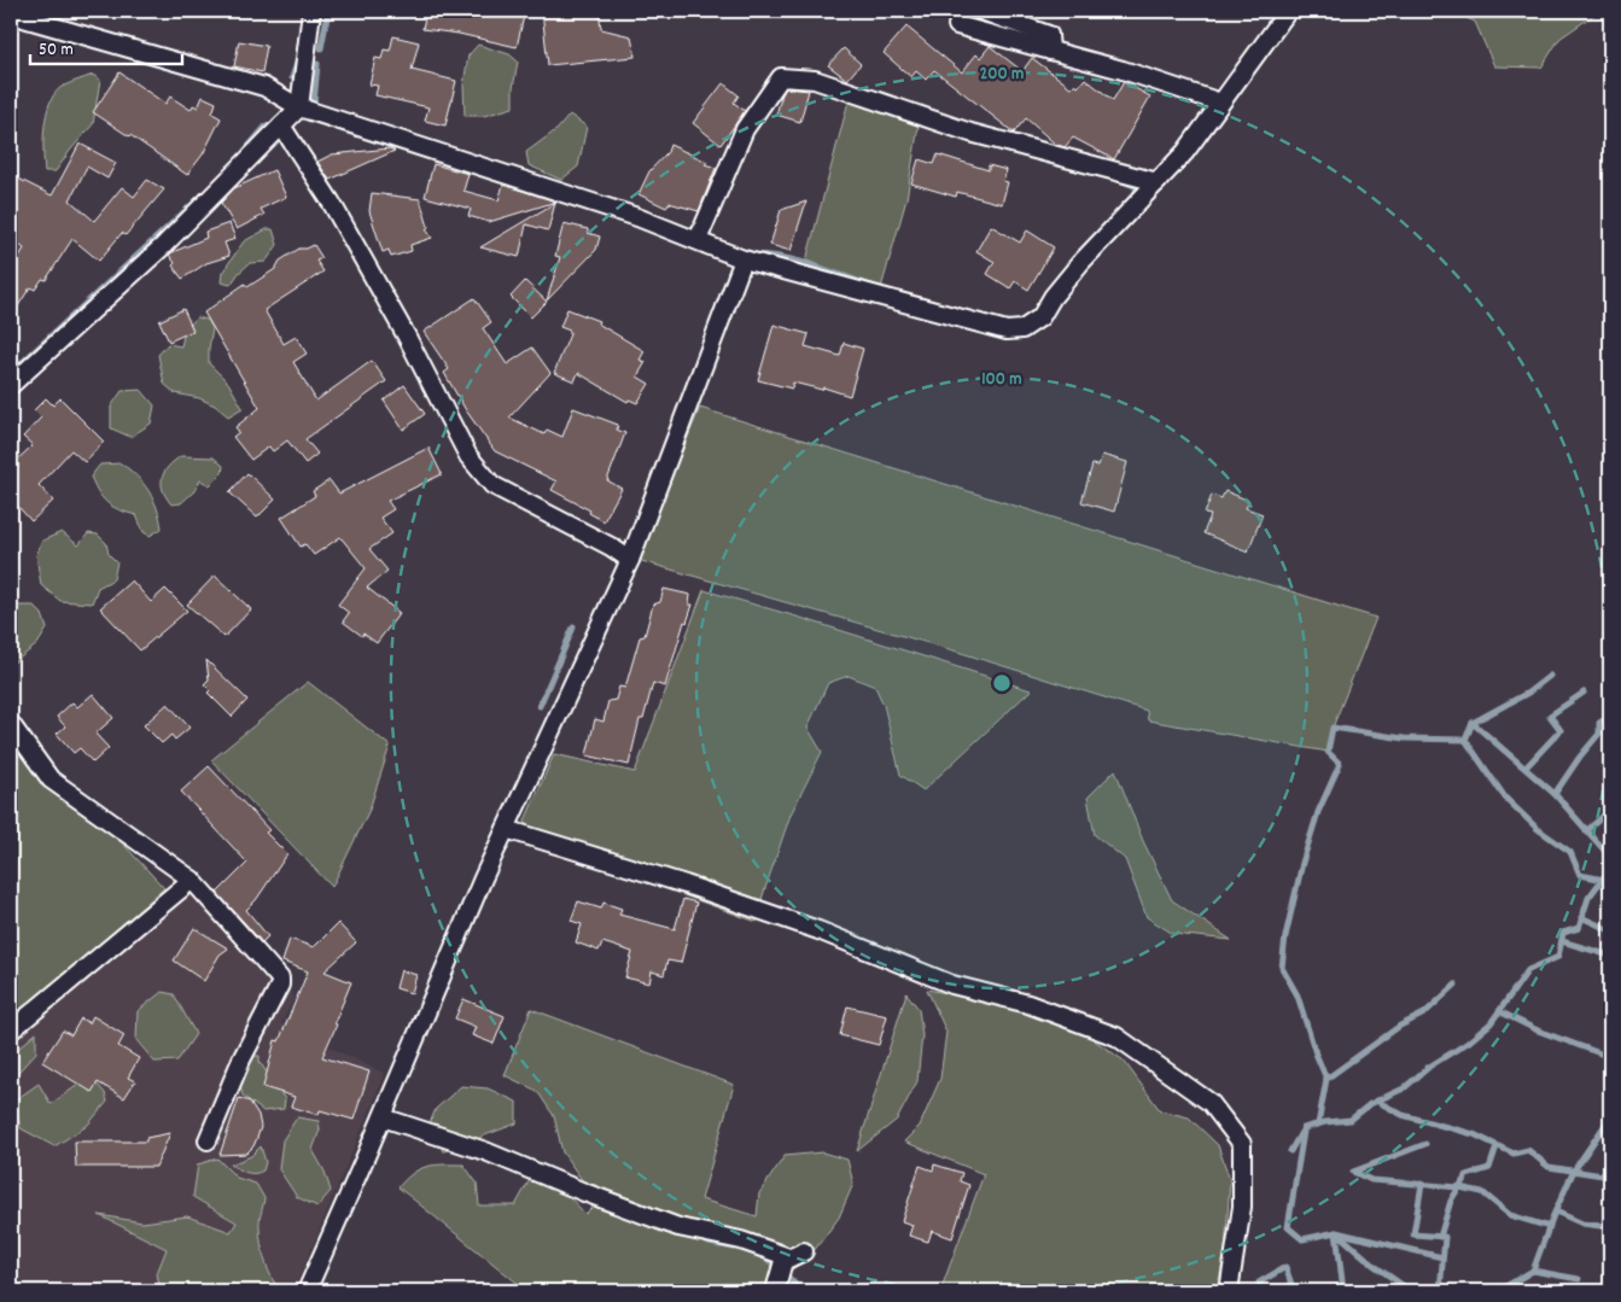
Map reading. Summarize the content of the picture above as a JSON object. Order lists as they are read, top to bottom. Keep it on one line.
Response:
{"scale_bar":"50 m","rings":["200 m","100 m"]}
